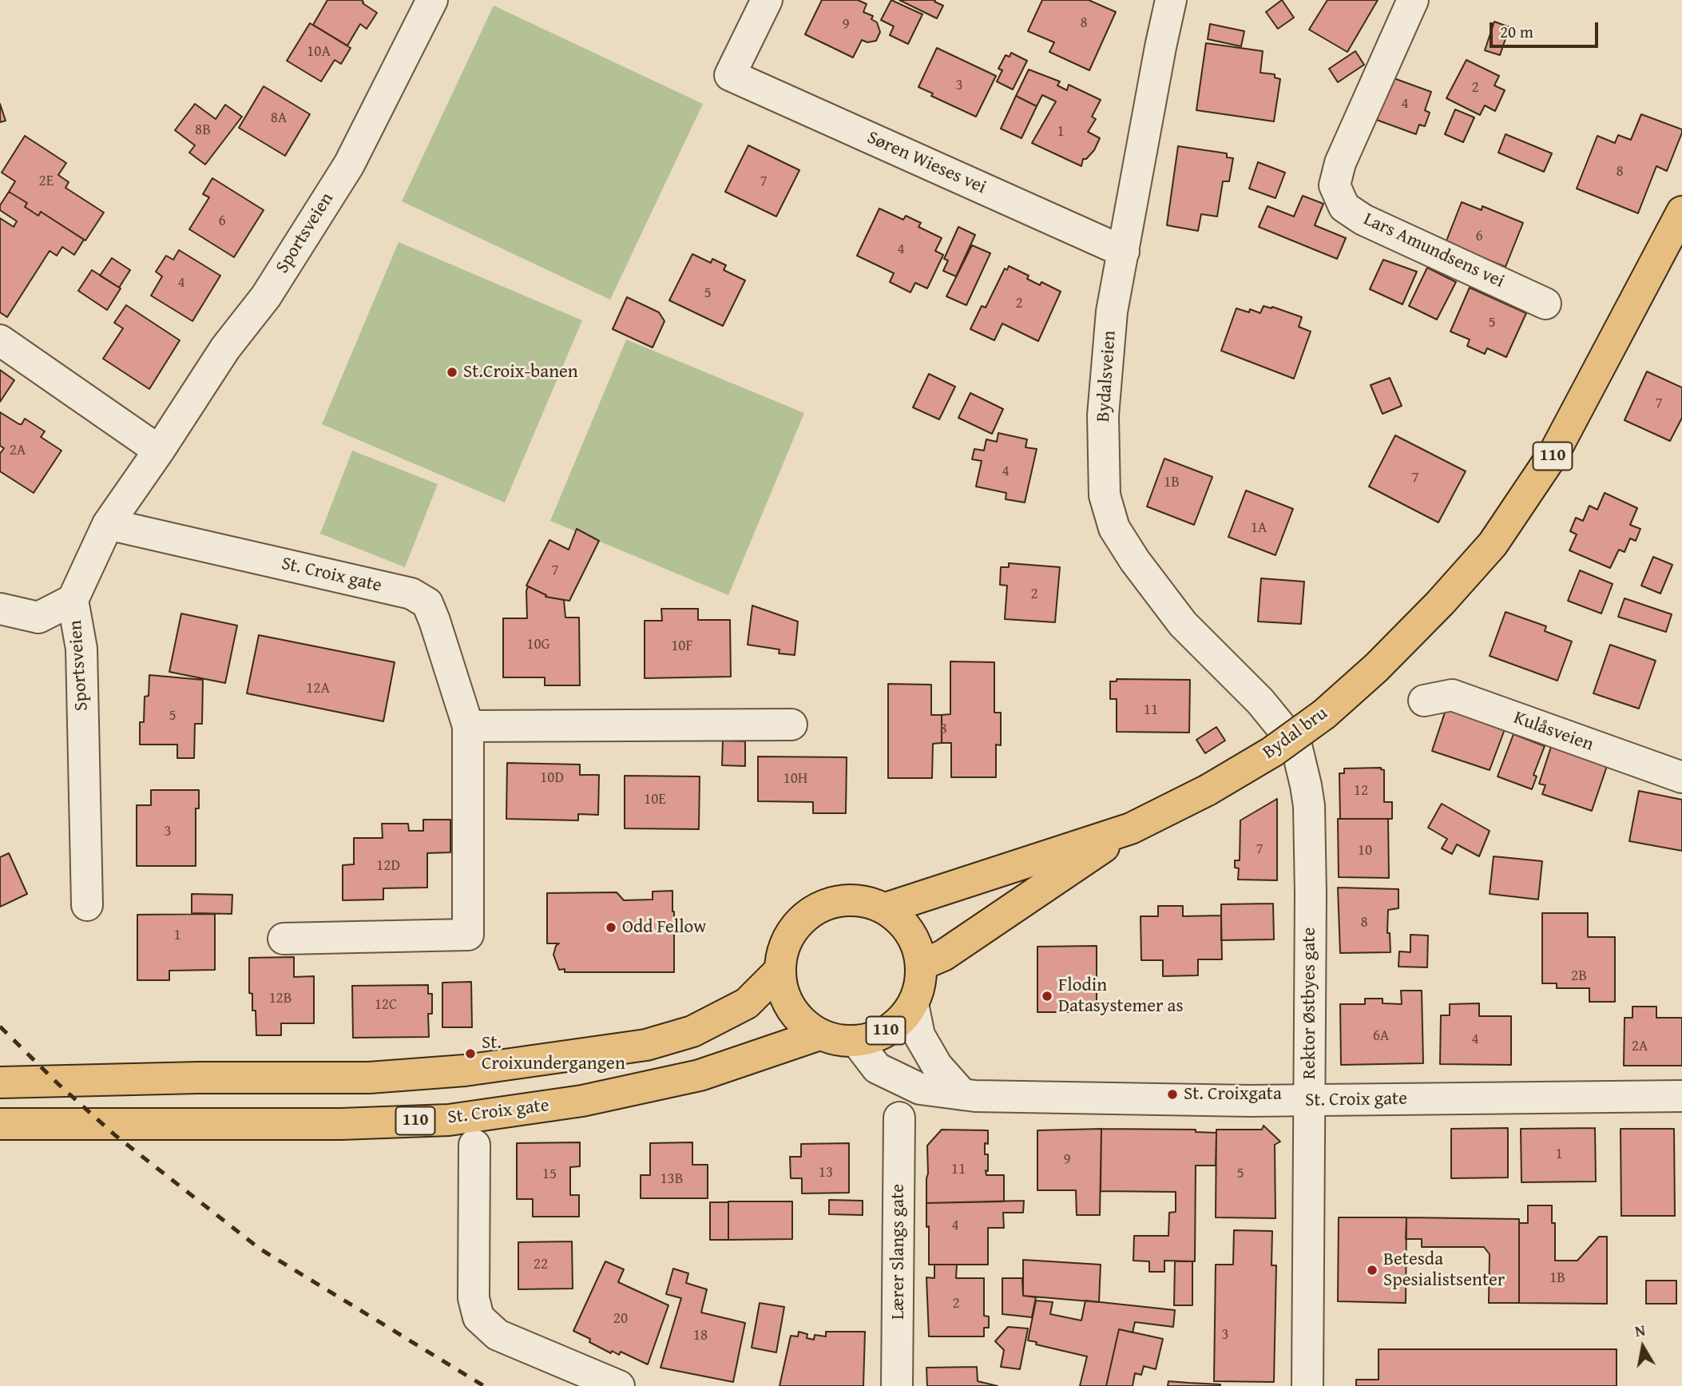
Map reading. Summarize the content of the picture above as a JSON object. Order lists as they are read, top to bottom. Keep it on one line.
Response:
{"streets":{"highway":["110","St. Croix gate","Bydal bru"],"street":["Søren Wieses vei","Sportsveien","Lars Amundsens vei","Bydalsveien","Kulåsveien","Rektor Østbyes gate","Lærer Slangs gate"]},"crossings":[["Søren Wieses vei","Bydalsveien"],["Sportsveien","St. Croix gate"],["Bydalsveien","Rektor Østbyes gate"],["110","St. Croix gate"],["110","Bydal bru"],["St. Croix gate","Rektor Østbyes gate"]],"places":["St.Croix-banen","Odd Fellow","Flodin Datasystemer as","St. Croixundergangen","St. Croixgata","Betesda Spesialistsenter"],"house_numbers":["8","9","10A","3","2","4","8A","8B","1","8","2E","7","6","6","4","4","5","2","5","7","2A","4","7","1B","1A","7","2","10G","10F","12A","11","5","8","10D","10H","12","10E","3","7","10","12D","8","1","2B","12B","12C","6A","4","2A","1","9","11","13","5","15","13B","4","22","1B","2","20","3","18"],"scale_bar":"20 m","north":"top"}
